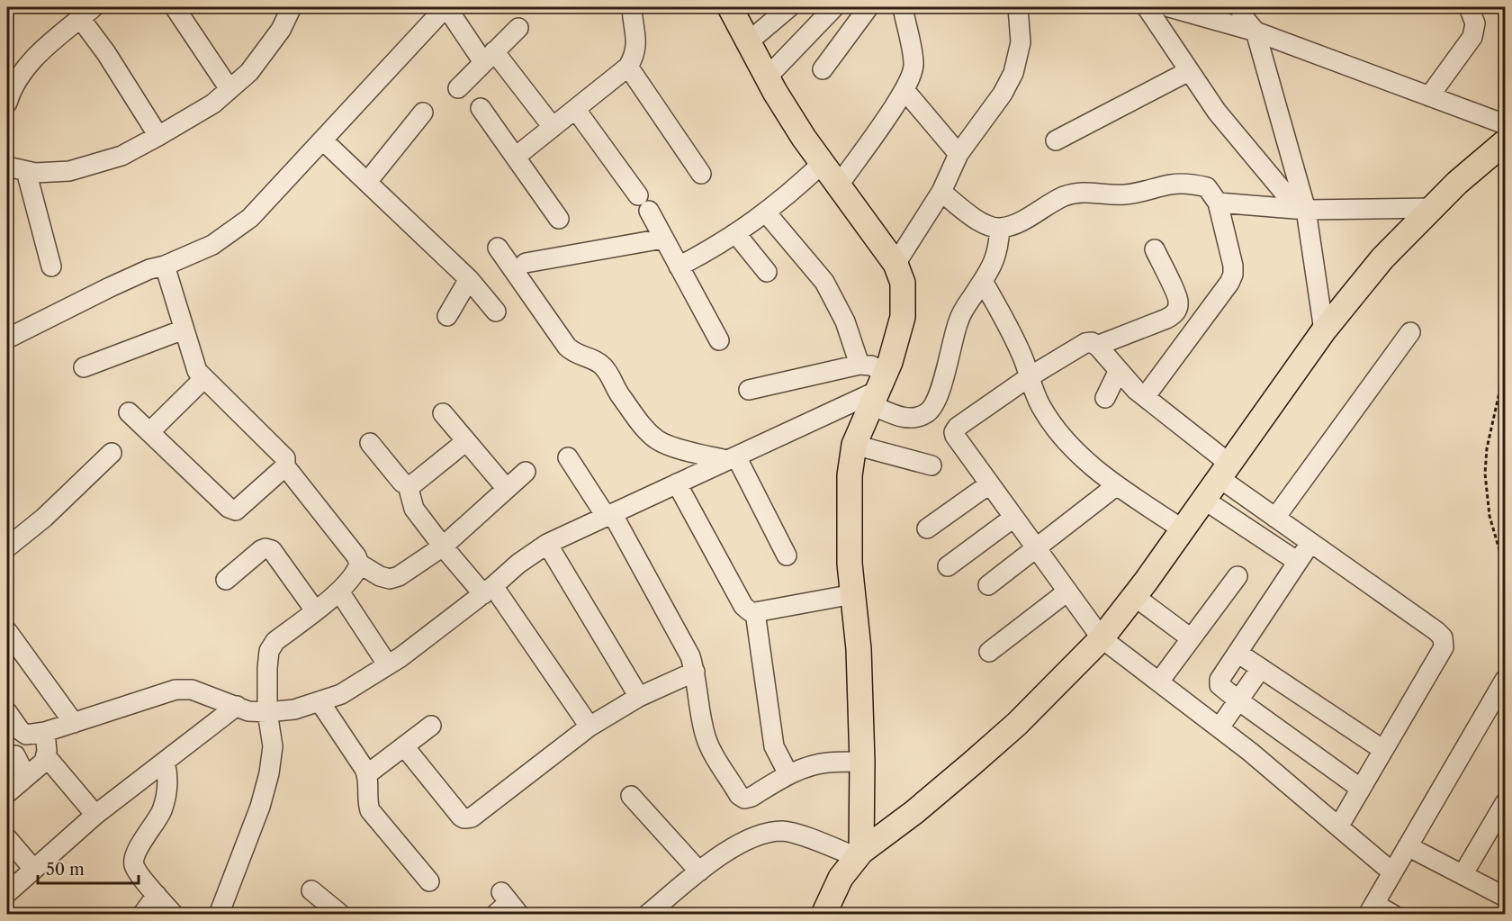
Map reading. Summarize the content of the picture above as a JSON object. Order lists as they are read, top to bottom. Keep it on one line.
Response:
{"scale_bar":"50 m"}
